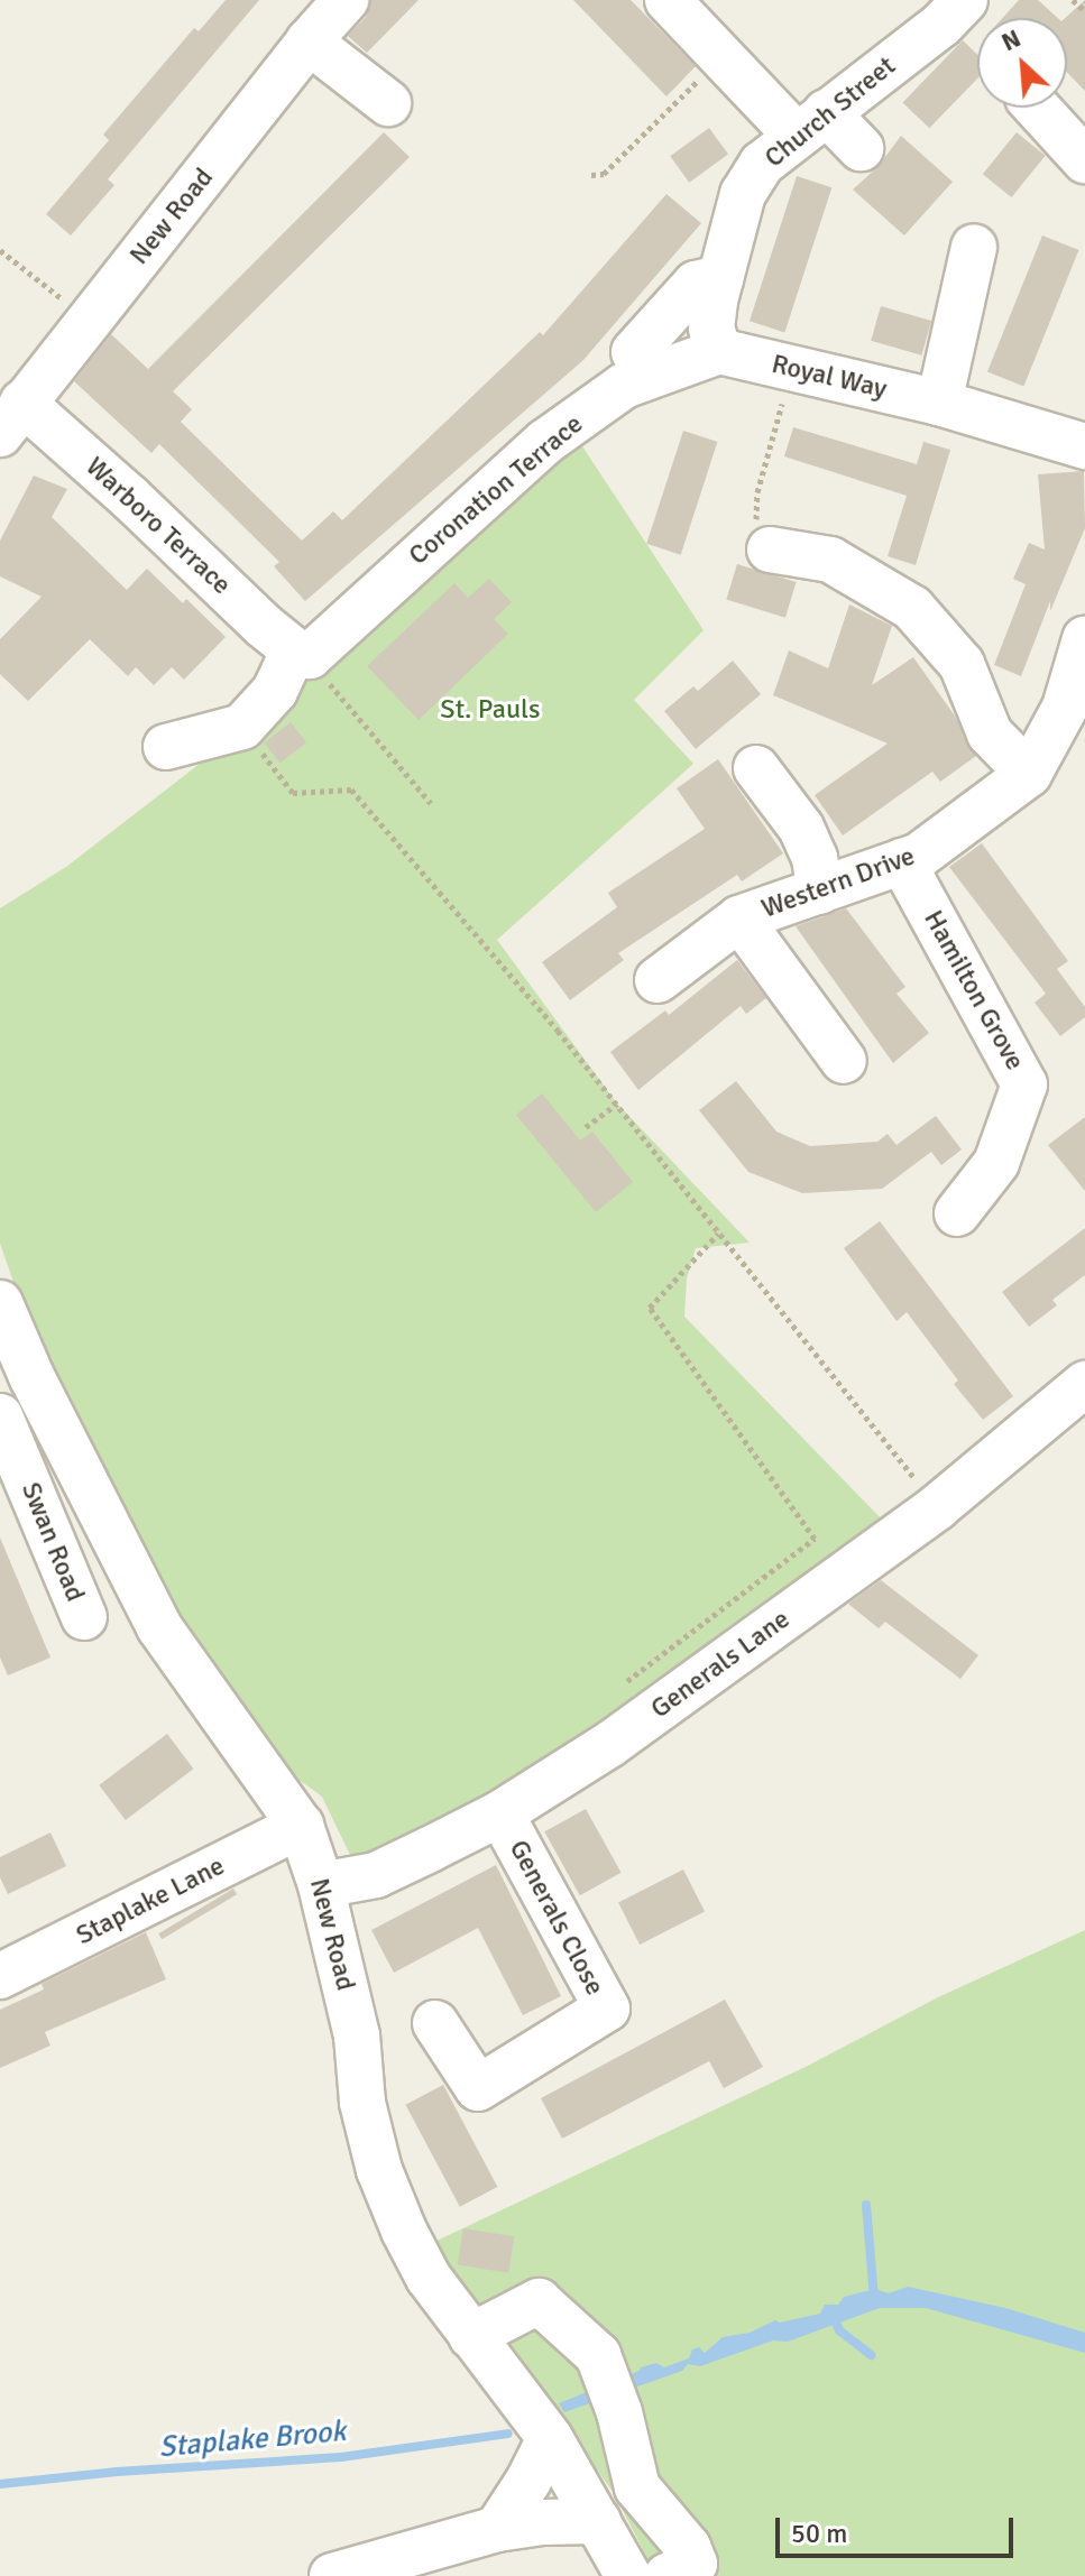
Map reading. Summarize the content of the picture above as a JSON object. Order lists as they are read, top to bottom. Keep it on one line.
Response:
{"streets":{"street":["Church Street","New Road","Royal Way","Coronation Terrace","Warboro Terrace","Western Drive","Hamilton Grove","Swan Road","Generals Lane","Staplake Lane","Generals Close"]},"crossings":[["Church Street","Royal Way"],["Church Street","Coronation Terrace"],["New Road","Warboro Terrace"],["New Road","Generals Lane"],["New Road","Staplake Lane"],["Royal Way","Coronation Terrace"],["Coronation Terrace","Warboro Terrace"],["Western Drive","Hamilton Grove"],["Generals Lane","Generals Close"]],"water":["Staplake Brook"],"parks":["St. Pauls"],"scale_bar":"50 m","north":"top left"}
